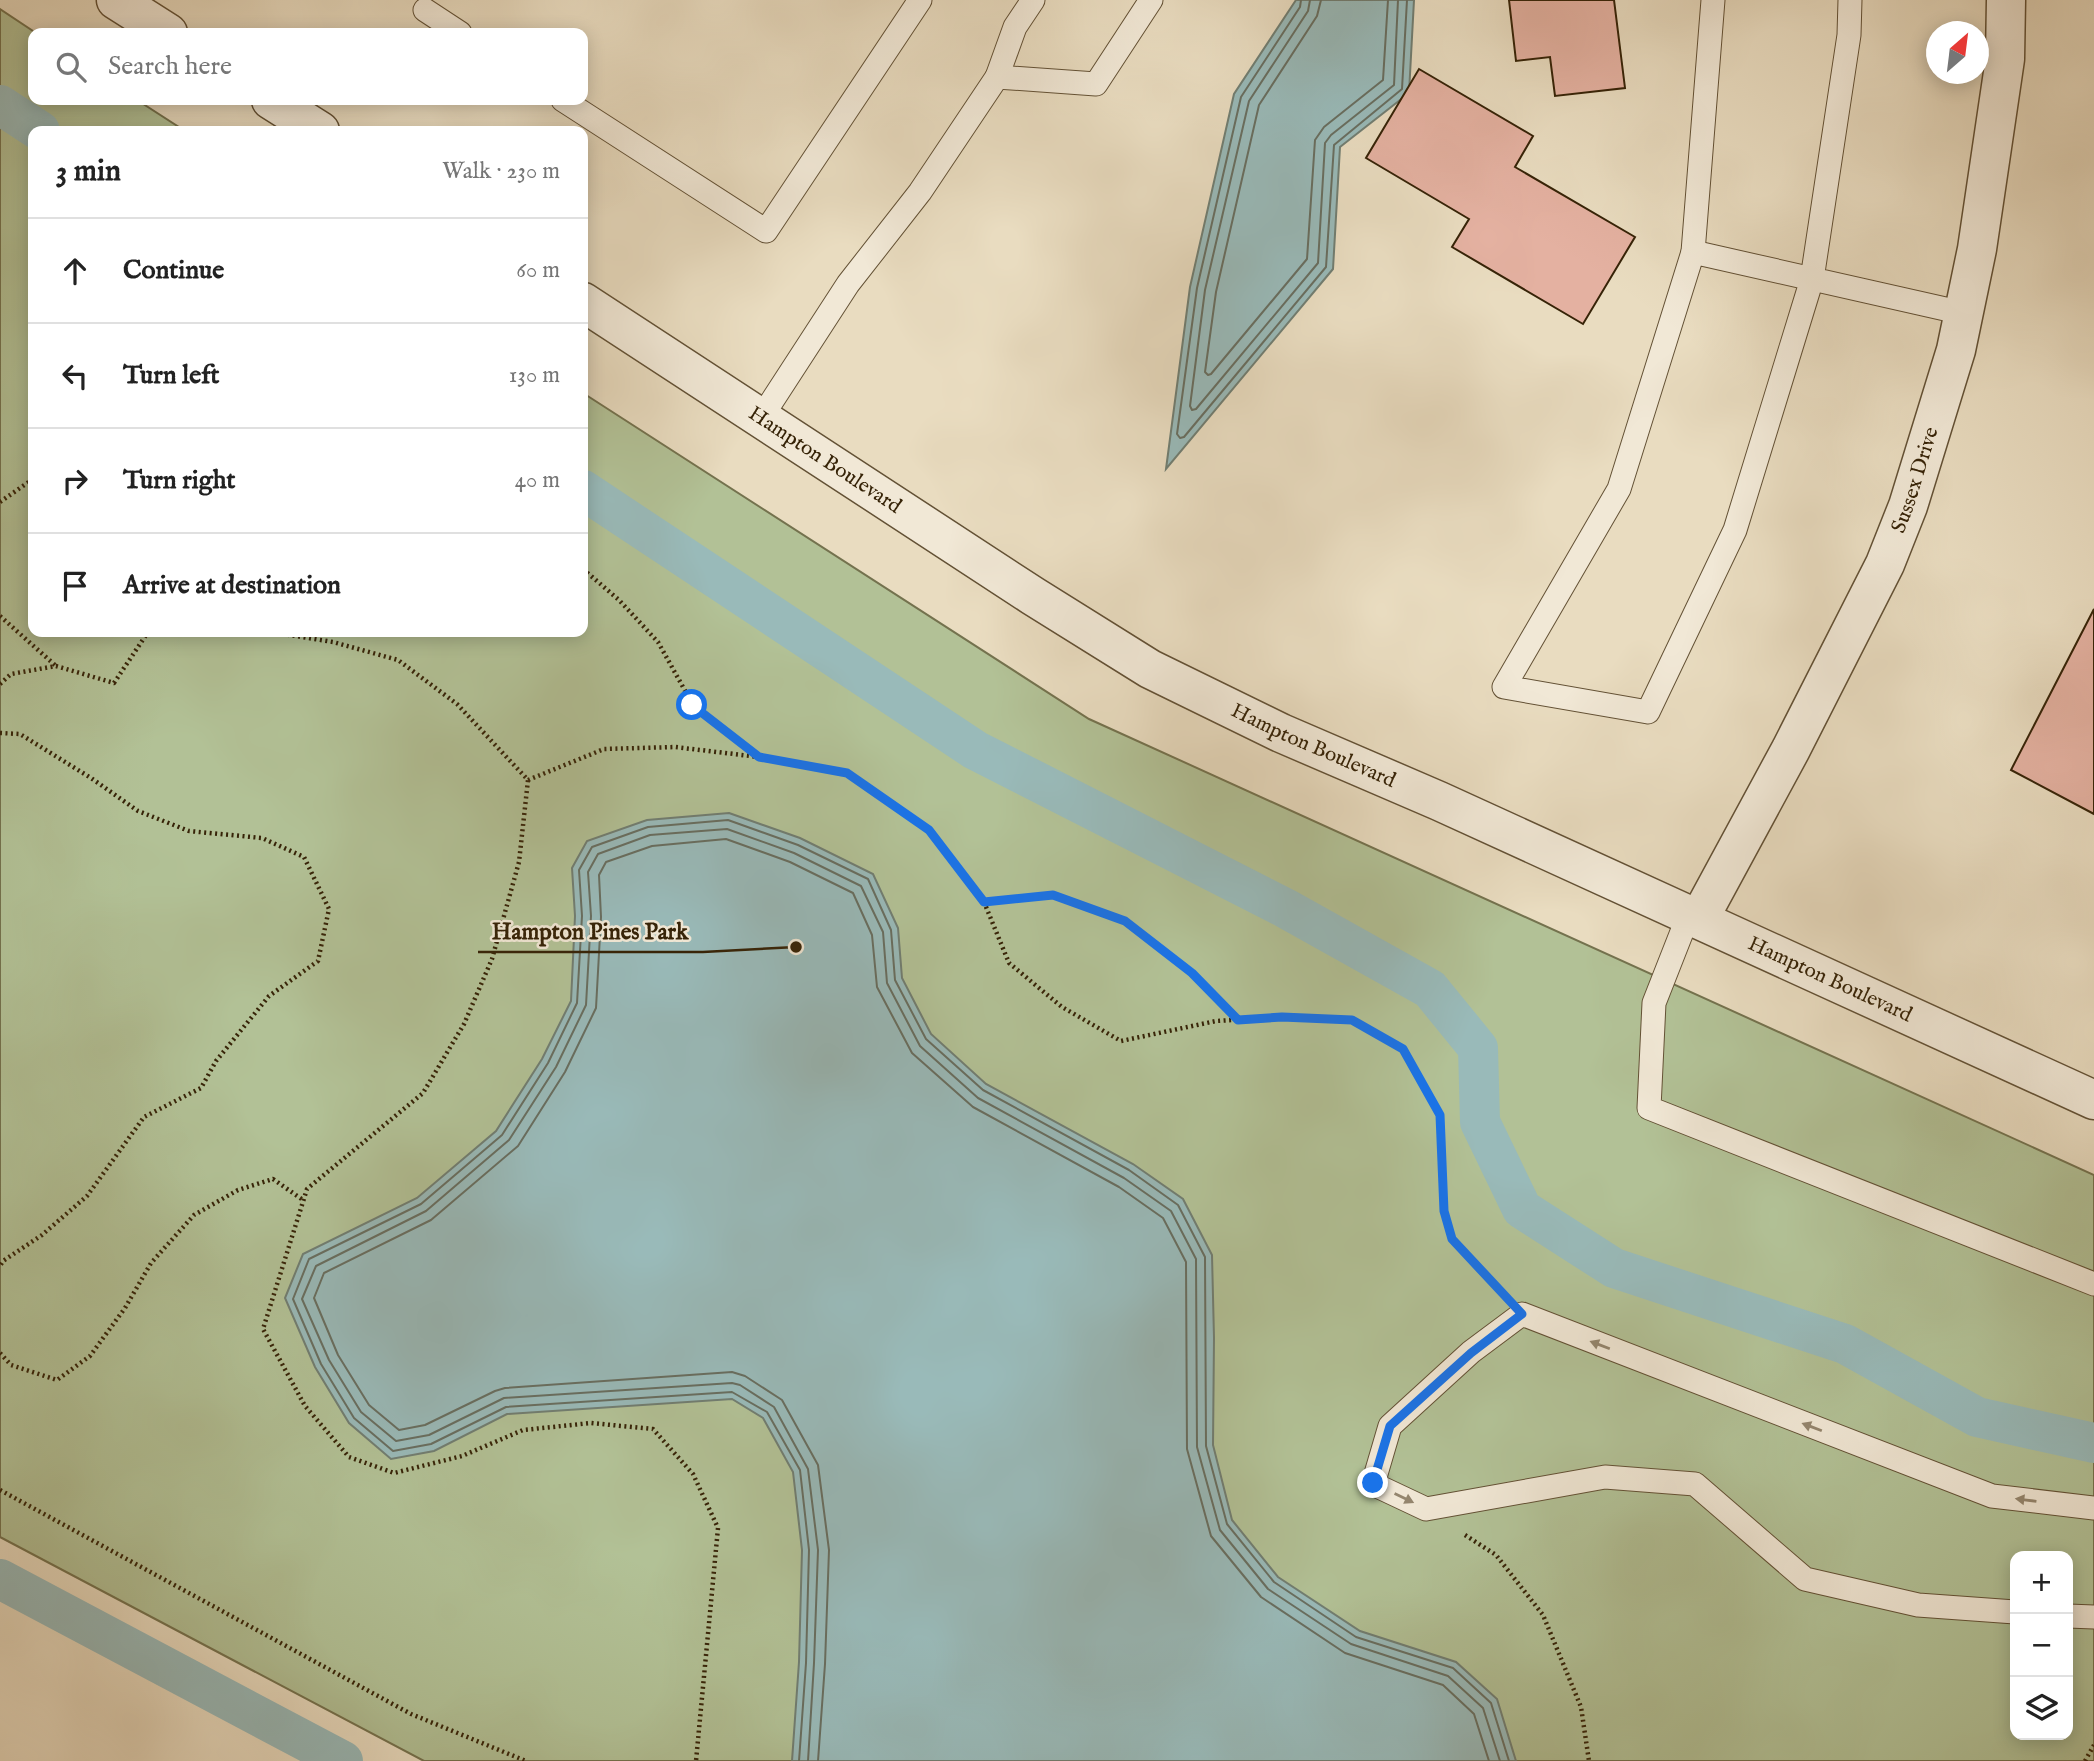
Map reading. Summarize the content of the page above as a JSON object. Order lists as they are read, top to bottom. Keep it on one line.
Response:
{"streets":{"street":["Hampton Boulevard","Sussex Drive"]},"crossings":[["Hampton Boulevard","Sussex Drive"]],"places":["Hampton Pines Park"],"north":"top right","page":{"search":"Search here","heading":["3 min","Walk · 230 m"],"list":[["Continue","60 m"],["Turn left","130 m"],["Turn right","40 m"],"Arrive at destination"],"map_buttons":["+","−"]}}
